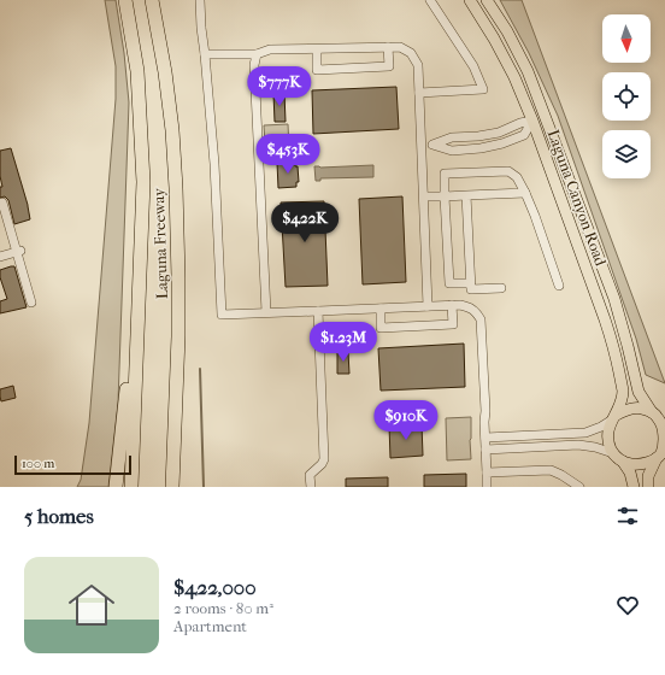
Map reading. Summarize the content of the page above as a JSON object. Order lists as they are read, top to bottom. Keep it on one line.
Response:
{"streets":{"highway":["Laguna Freeway"],"main road":["Laguna Canyon Road"]},"scale_bar":"100 m","north":"bottom","page":{"price":["$777K","$453K","$422K","$1.23M","$910K"],"scale":"100 m","heading":"5 homes","list":[{"name":"$422,000","note":"2 rooms · 80 m² · Apartment"}]}}
